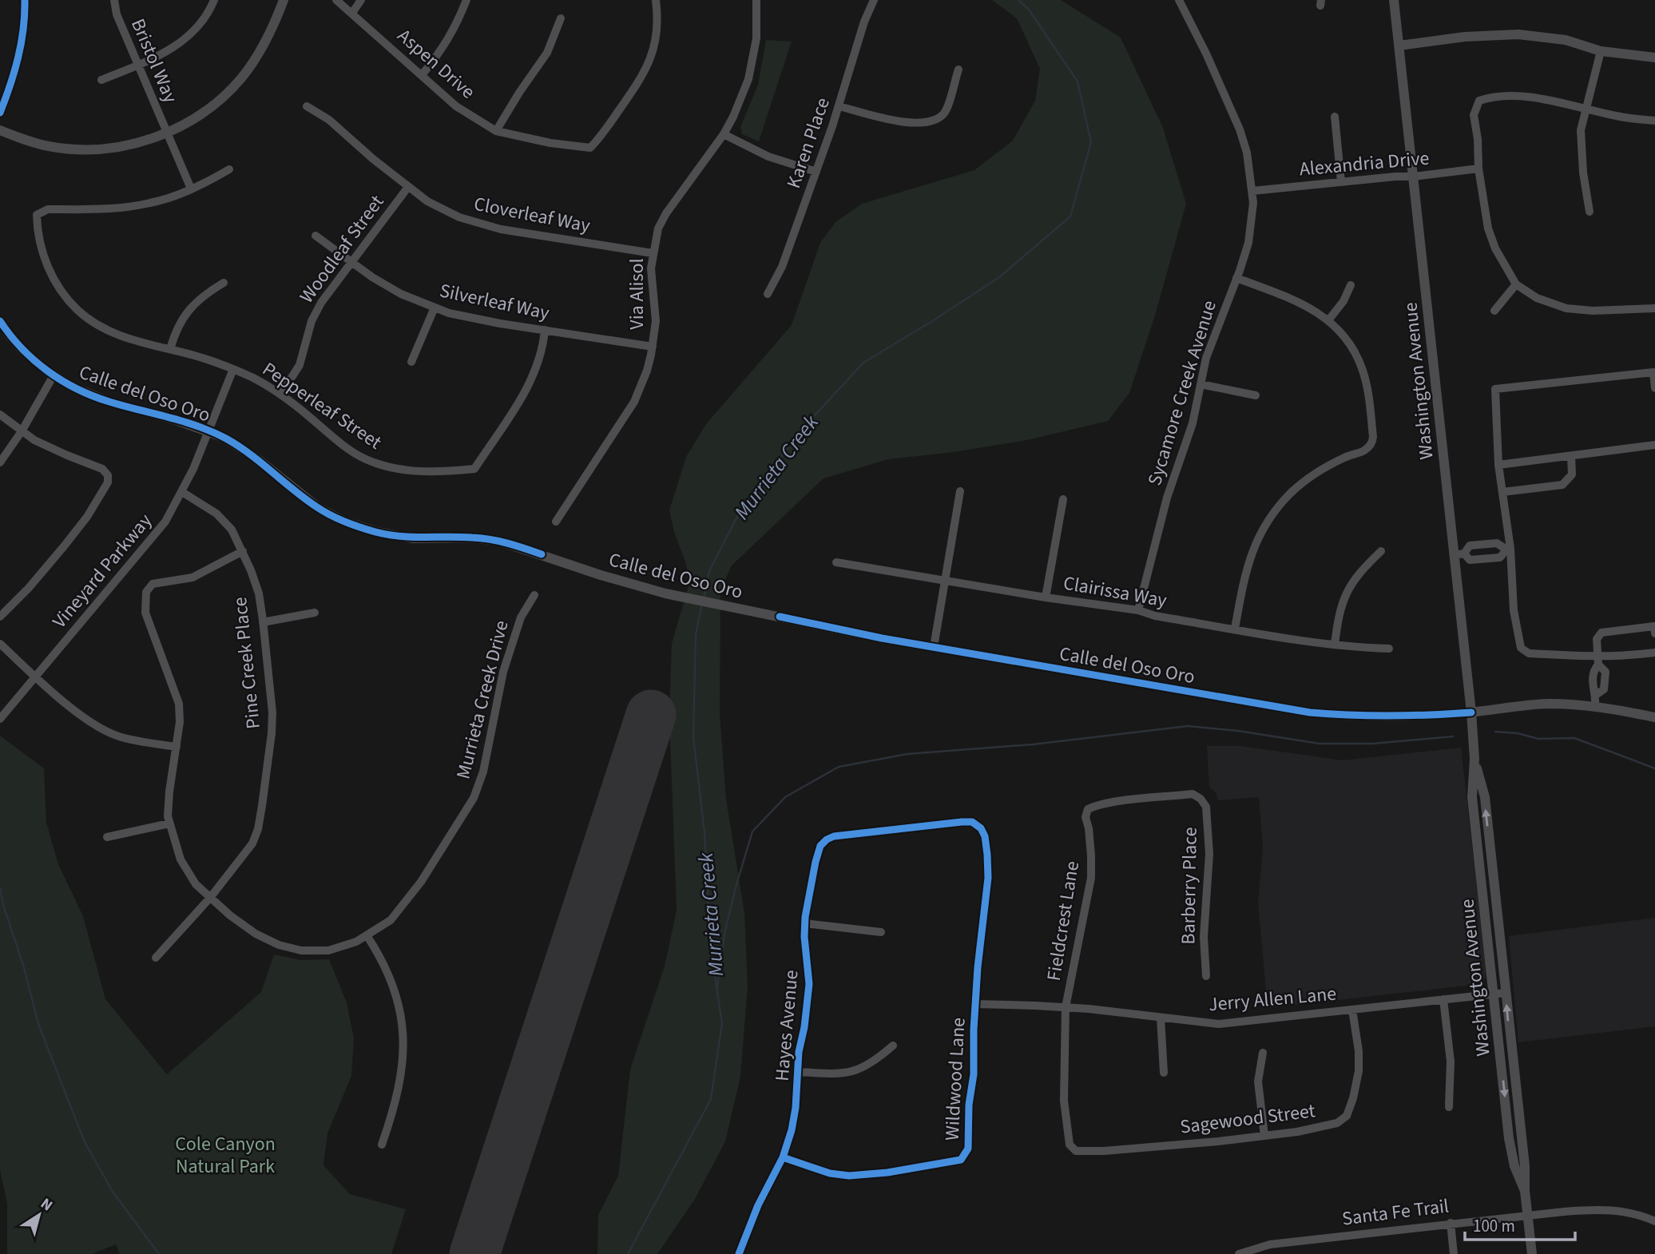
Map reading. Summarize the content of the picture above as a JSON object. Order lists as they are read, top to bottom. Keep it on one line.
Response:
{"streets":{"main road":["Washington Avenue","Calle del Oso Oro"],"street":["Bristol Way","Aspen Drive","Karen Place","Alexandria Drive","Cloverleaf Way","Woodleaf Street","Via Alisol","Silverleaf Way","Sycamore Creek Avenue","Pepperleaf Street","Vineyard Parkway","Clairissa Way","Pine Creek Place","Murrieta Creek Drive","Barberry Place","Fieldcrest Lane","Jerry Allen Lane","Hayes Avenue","Wildwood Lane","Sagewood Street","Santa Fe Trail"]},"crossings":[["Bristol Way","Pepperleaf Street"],["Alexandria Drive","Washington Avenue"],["Alexandria Drive","Sycamore Creek Avenue"],["Cloverleaf Way","Woodleaf Street"],["Cloverleaf Way","Via Alisol"],["Woodleaf Street","Silverleaf Way"],["Woodleaf Street","Pepperleaf Street"],["Via Alisol","Silverleaf Way"],["Silverleaf Way","Pepperleaf Street"],["Washington Avenue","Calle del Oso Oro"],["Washington Avenue","Jerry Allen Lane"],["Washington Avenue","Santa Fe Trail"],["Sycamore Creek Avenue","Clairissa Way"],["Calle del Oso Oro","Vineyard Parkway"],["Pepperleaf Street","Vineyard Parkway"],["Vineyard Parkway","Pine Creek Place"],["Pine Creek Place","Murrieta Creek Drive"],["Barberry Place","Fieldcrest Lane"],["Fieldcrest Lane","Jerry Allen Lane"],["Fieldcrest Lane","Sagewood Street"],["Jerry Allen Lane","Wildwood Lane"],["Jerry Allen Lane","Sagewood Street"],["Hayes Avenue","Wildwood Lane"]],"water":["Murrieta Creek"],"parks":["Cole Canyon Natural Park"],"scale_bar":"100 m","north":"top right"}
